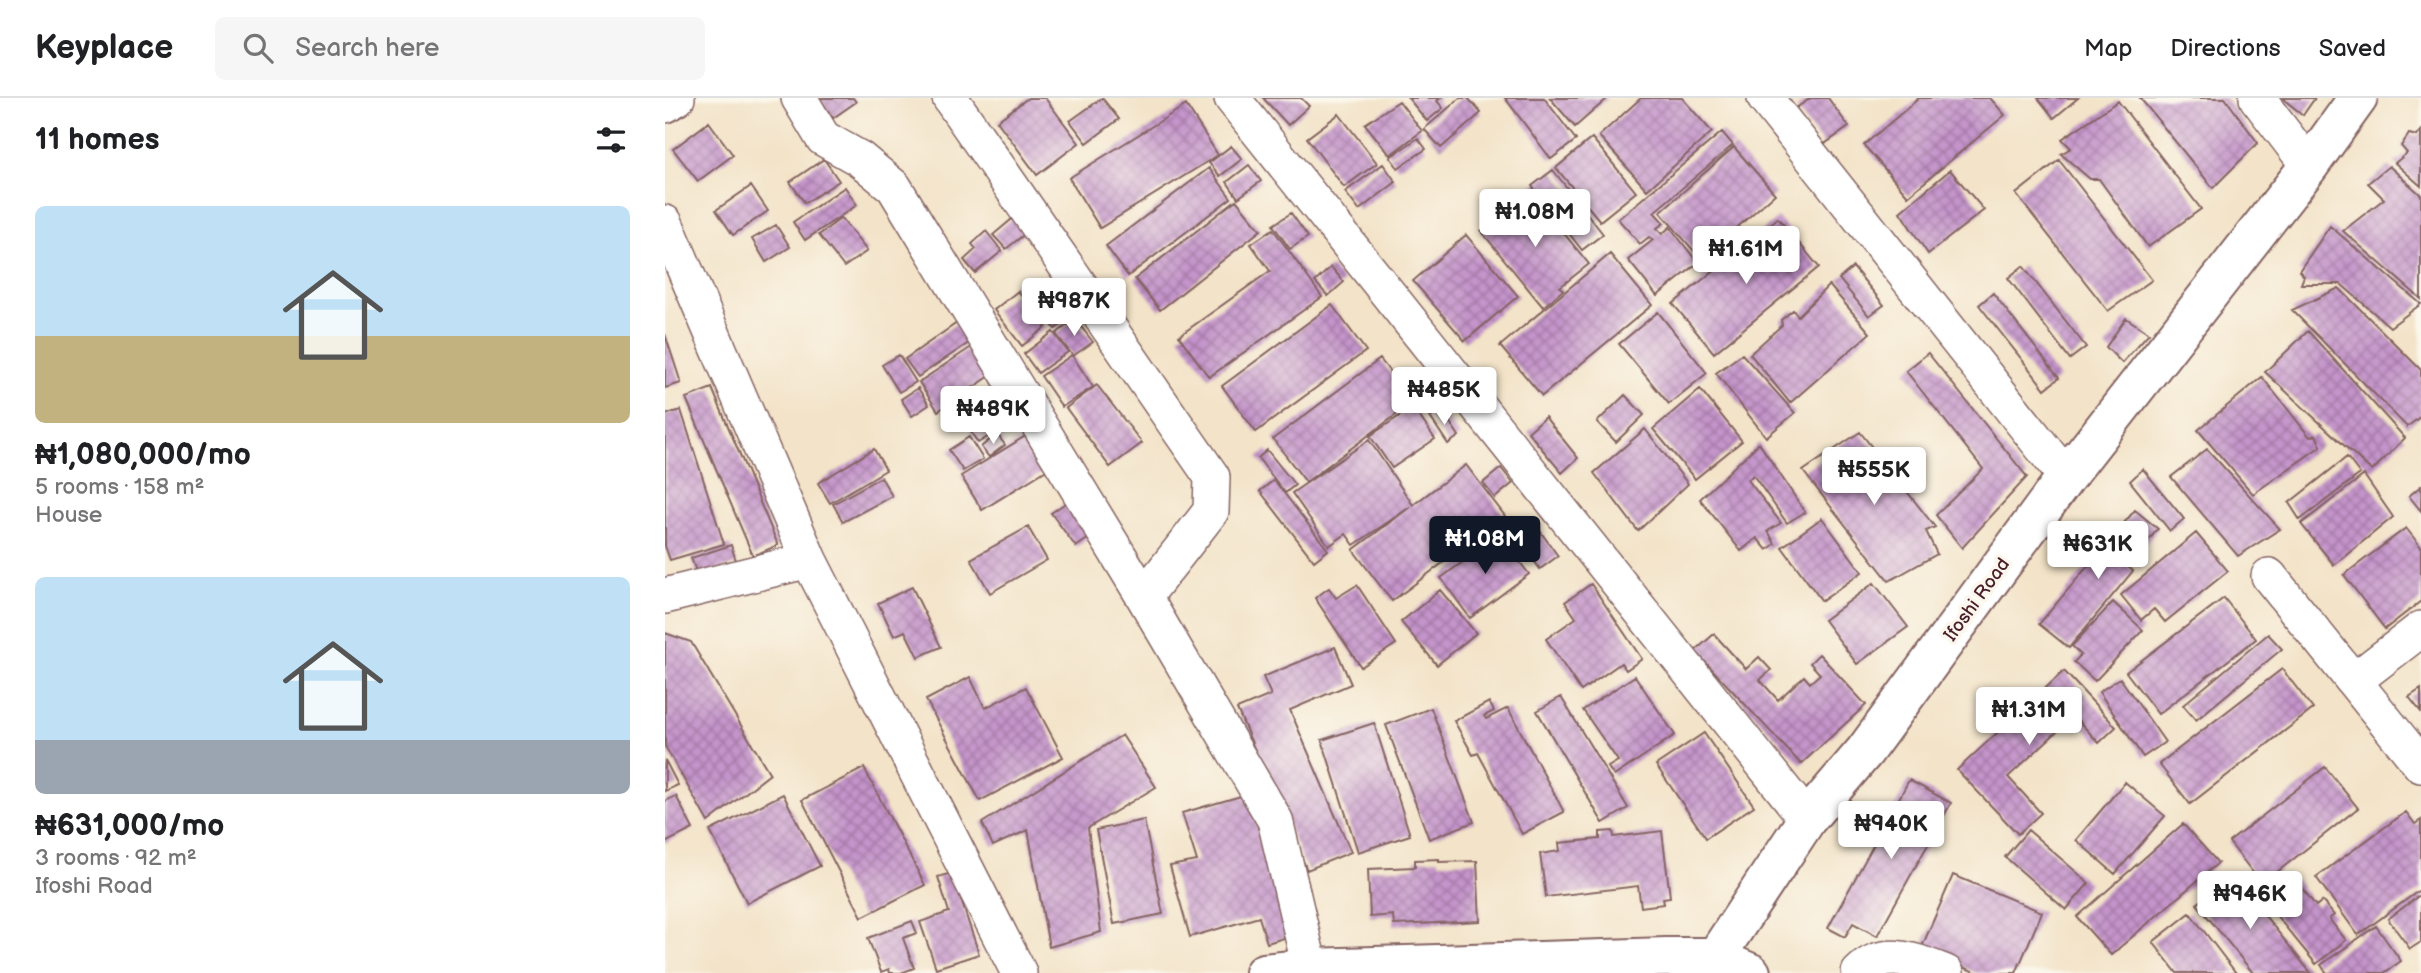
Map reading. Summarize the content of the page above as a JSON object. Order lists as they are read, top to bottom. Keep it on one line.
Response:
{"streets":{"main road":["Ifoshi Road"]},"page":{"header":"Keyplace","search":"Search here","nav":["Map","Directions","Saved"],"heading":"11 homes","list":[{"name":"₦1,080,000/mo","note":"5 rooms · 158 m² · House"},{"name":"₦631,000/mo","note":"3 rooms · 92 m² · Ifoshi Road"}],"price":["₦1.08M","₦1.61M","₦987K","₦485K","₦489K","₦555K","₦1.08M","₦631K","₦1.31M","₦940K","₦946K"]}}
